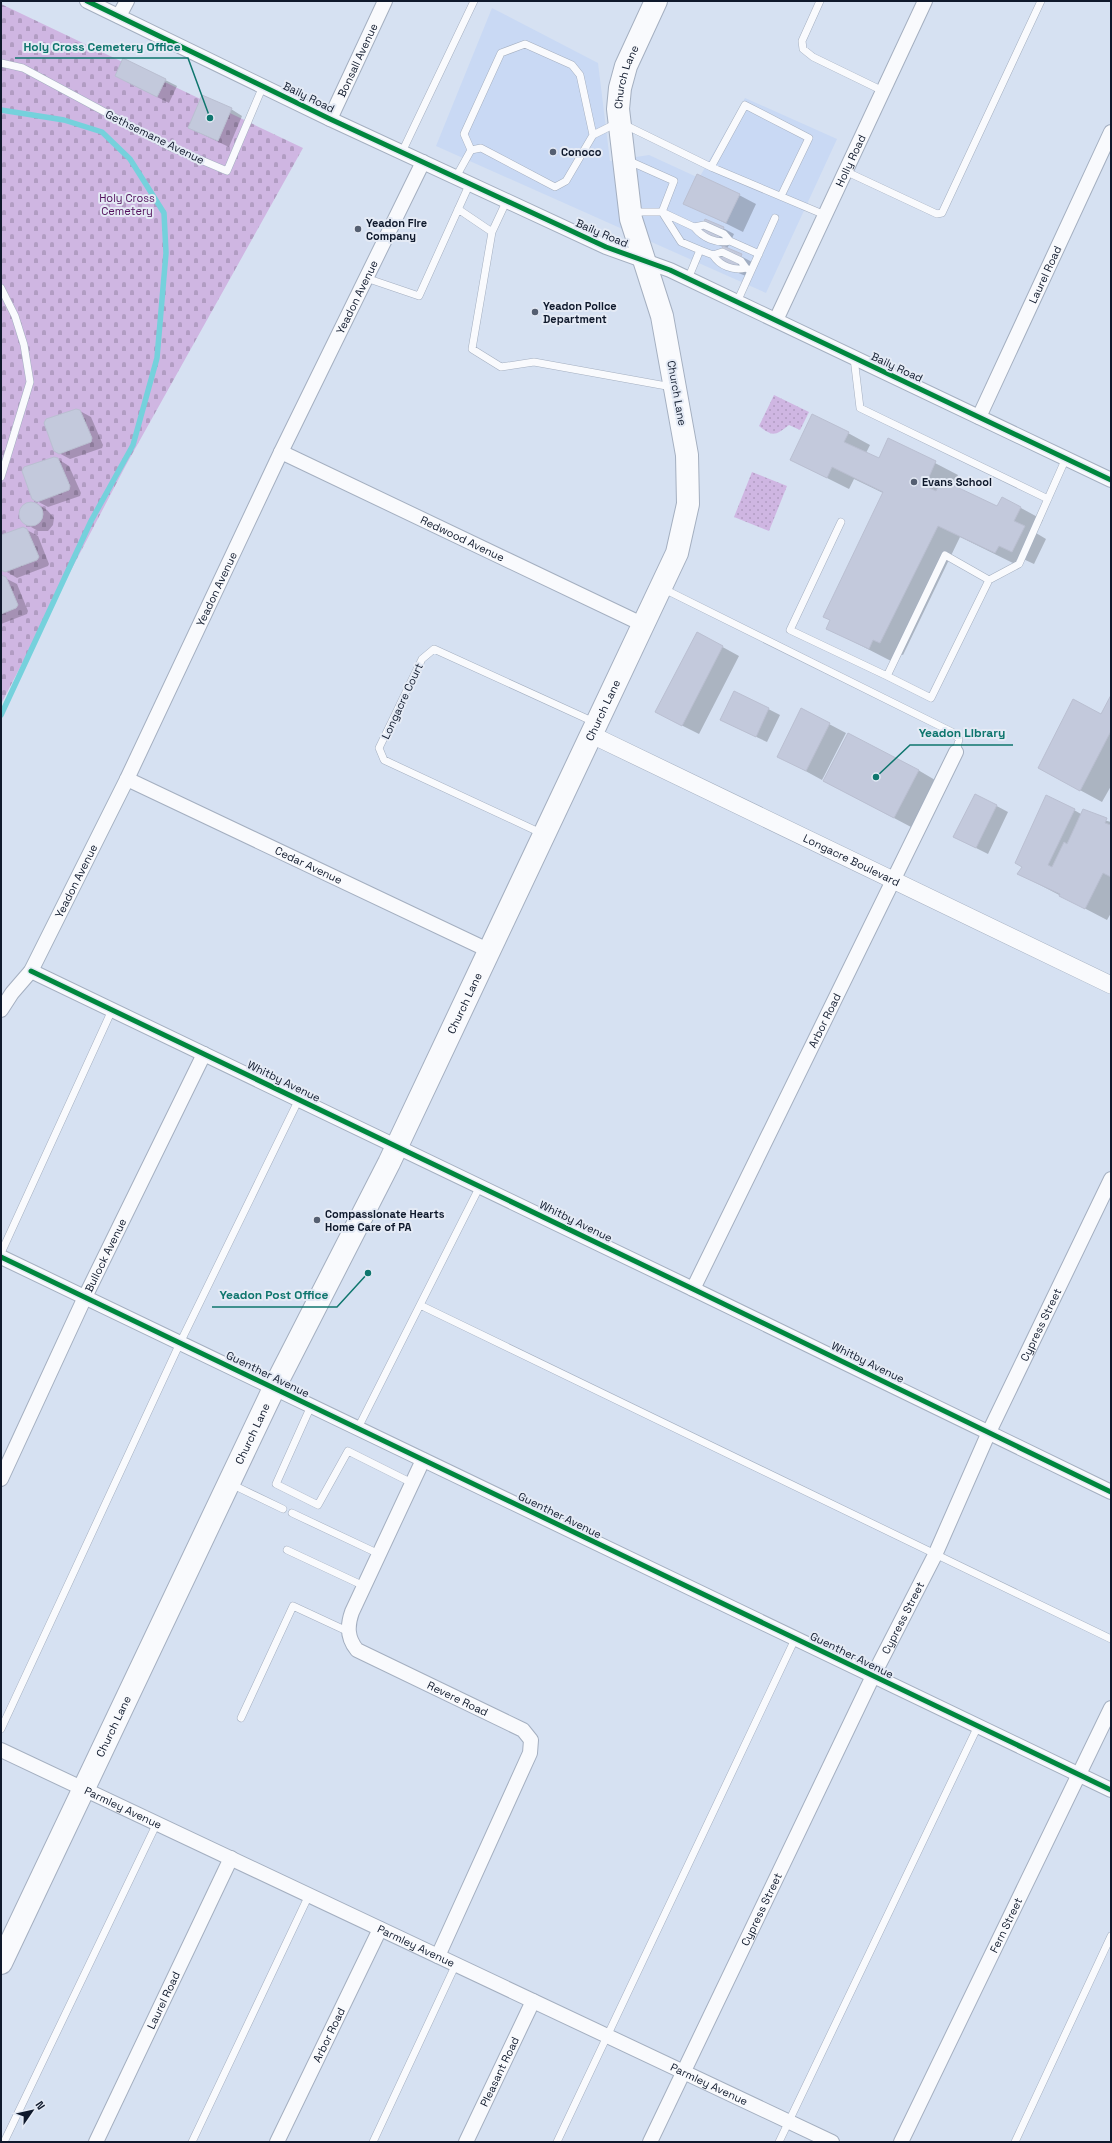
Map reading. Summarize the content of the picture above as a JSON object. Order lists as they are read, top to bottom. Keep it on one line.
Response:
{"streets":{"main road":["Church Lane"],"street":["Bonsall Avenue","Baily Road","Holly Road","Laurel Road","Yeadon Avenue","Redwood Avenue","Longacre Boulevard","Cedar Avenue","Arbor Road","Whitby Avenue","Bullock Avenue","Cypress Street","Guenther Avenue","Revere Road","Parmley Avenue","Fern Street","Pleasant Road"],"lane":["Gethsemane Avenue","Longacre Court"]},"crossings":[["Bonsall Avenue","Baily Road"],["Church Lane","Baily Road"],["Church Lane","Redwood Avenue"],["Church Lane","Longacre Court"],["Church Lane","Longacre Boulevard"],["Church Lane","Cedar Avenue"],["Church Lane","Whitby Avenue"],["Church Lane","Guenther Avenue"],["Church Lane","Parmley Avenue"],["Baily Road","Gethsemane Avenue"],["Baily Road","Holly Road"],["Baily Road","Laurel Road"],["Baily Road","Yeadon Avenue"],["Laurel Road","Parmley Avenue"],["Yeadon Avenue","Redwood Avenue"],["Yeadon Avenue","Cedar Avenue"],["Yeadon Avenue","Whitby Avenue"],["Longacre Court","Longacre Boulevard"],["Longacre Boulevard","Arbor Road"],["Arbor Road","Whitby Avenue"],["Arbor Road","Parmley Avenue"],["Whitby Avenue","Bullock Avenue"],["Whitby Avenue","Cypress Street"],["Bullock Avenue","Guenther Avenue"],["Cypress Street","Guenther Avenue"],["Cypress Street","Parmley Avenue"],["Guenther Avenue","Fern Street"],["Revere Road","Parmley Avenue"],["Parmley Avenue","Pleasant Road"]],"parks":["Holy Cross Cemetery"],"places":["Holy Cross Cemetery Office","Conoco","Yeadon Fire Company","Yeadon Police Department","Evans School","Yeadon Library","Compassionate Hearts Home Care of PA","Yeadon Post Office"],"north":"top right"}
